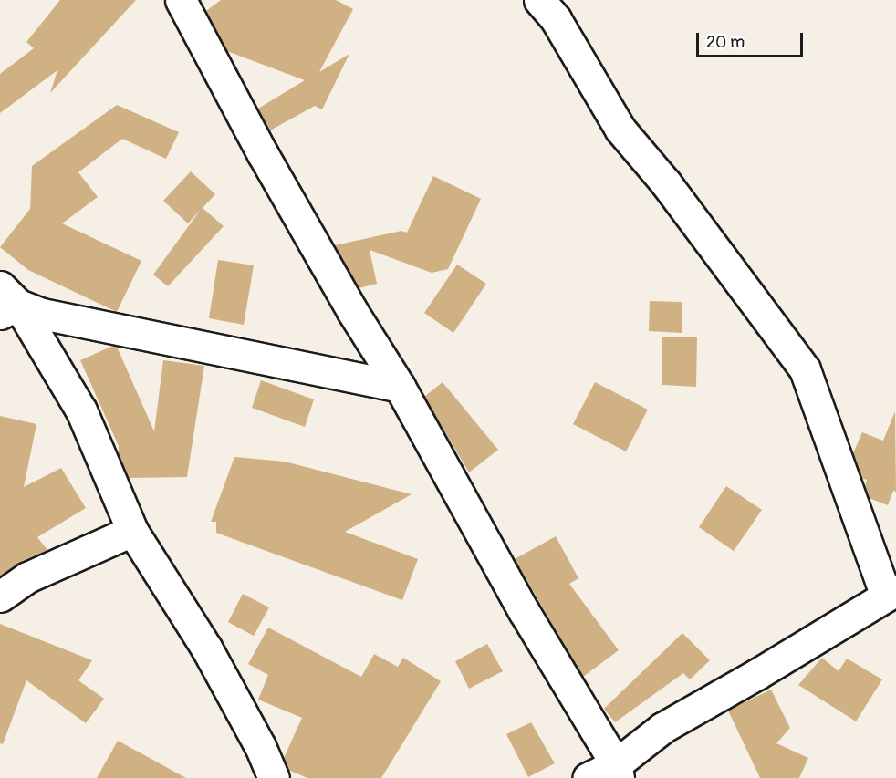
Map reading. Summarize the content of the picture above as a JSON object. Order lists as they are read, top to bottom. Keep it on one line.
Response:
{"scale_bar":"20 m"}
